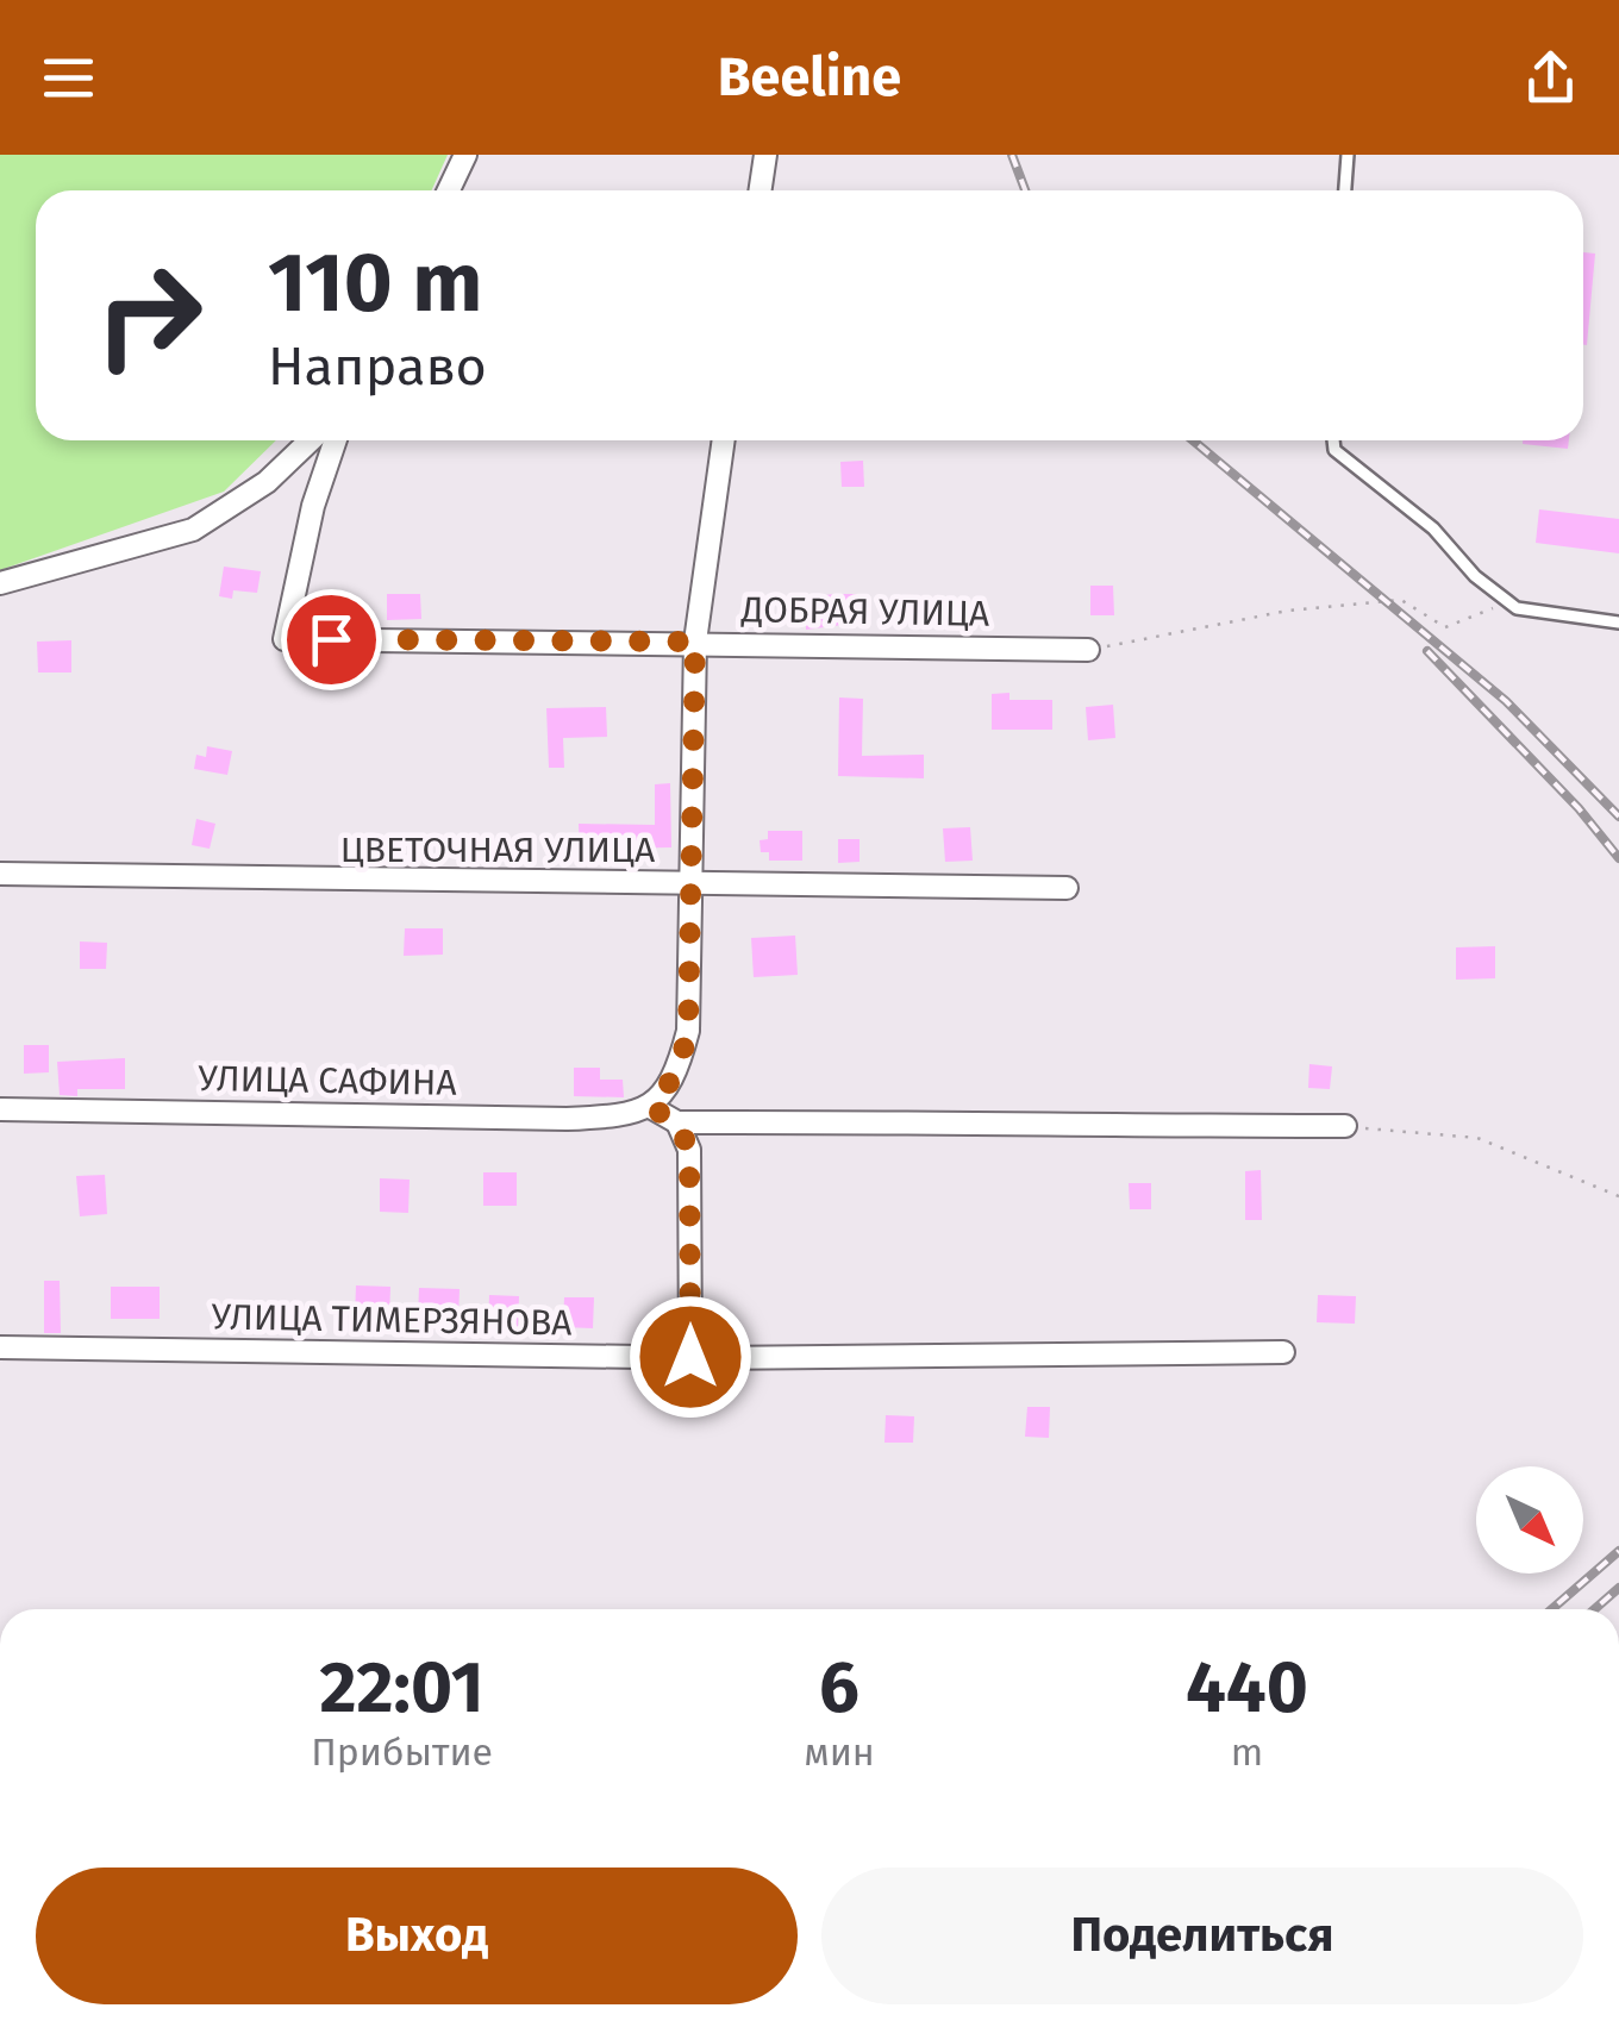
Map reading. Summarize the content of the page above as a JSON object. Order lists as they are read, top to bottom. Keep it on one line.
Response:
{"streets":{"street":["ДОБРАЯ УЛИЦА","ЦВЕТОЧНАЯ УЛИЦА","УЛИЦА САФИНА","УЛИЦА ТИМЕРЗЯНОВА"]},"north":"bottom right","page":{"header":"Beeline","turn":["110 m","Направо"],"eta":["22:01","Прибытие","6","мин","440","m"],"buttons":["Выход","Поделиться"]}}
